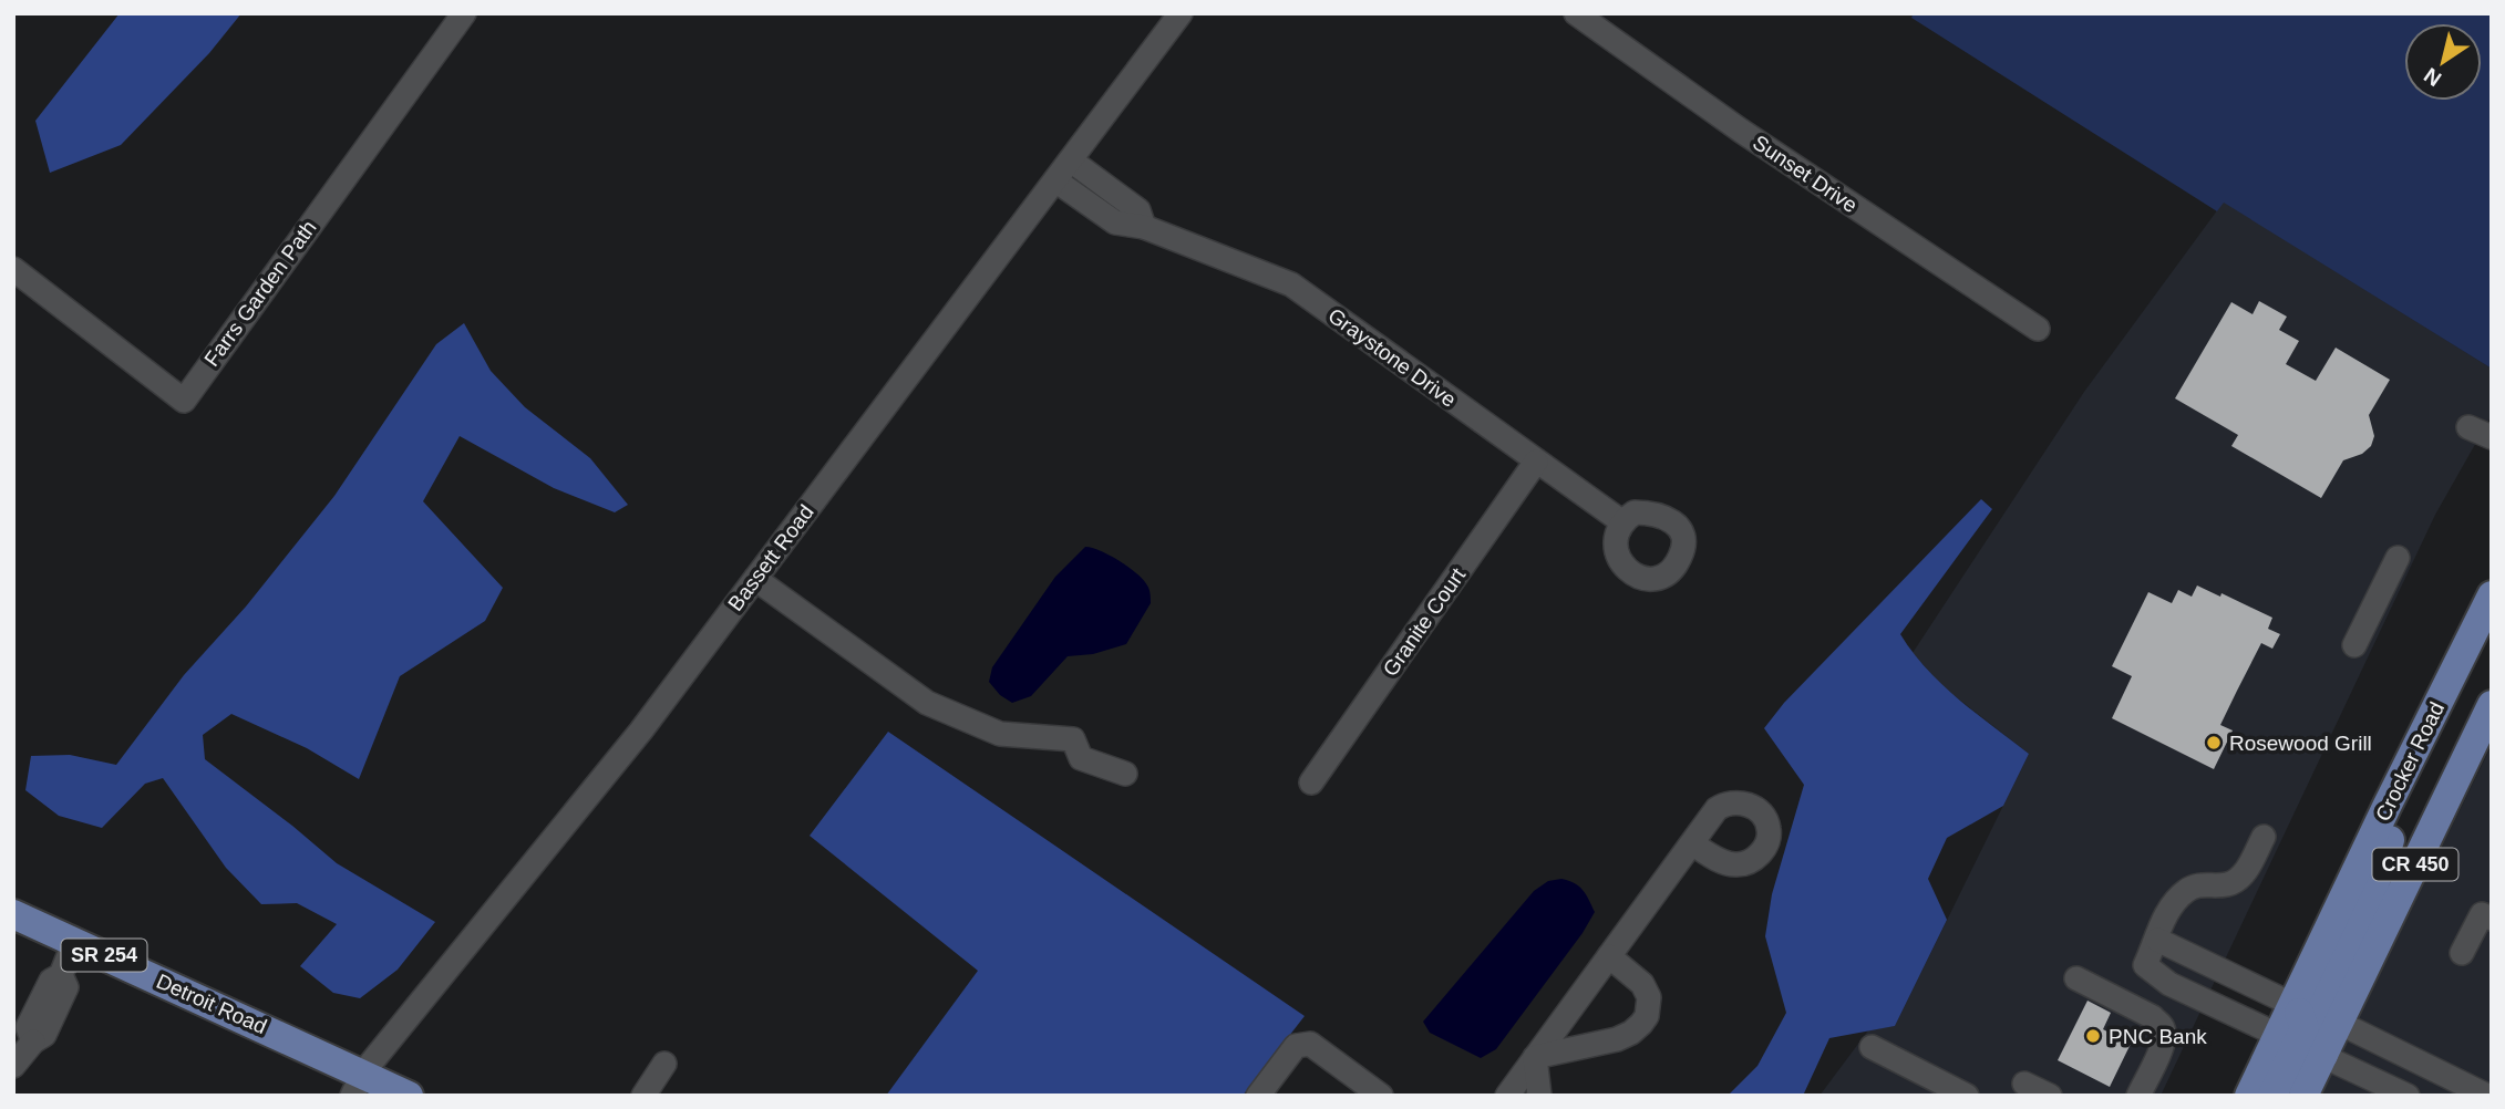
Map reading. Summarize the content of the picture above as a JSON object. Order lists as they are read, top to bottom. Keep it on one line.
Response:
{"streets":{"main road":["Crocker Road","CR 450","SR 254","Detroit Road"],"street":["Sunset Drive","Farrs Garden Path","Graystone Drive","Bassett Road","Granite Court"]},"crossings":[["Graystone Drive","Bassett Road"],["Graystone Drive","Granite Court"],["Bassett Road","Detroit Road"]],"places":["Rosewood Grill","PNC Bank"],"north":"bottom left"}
